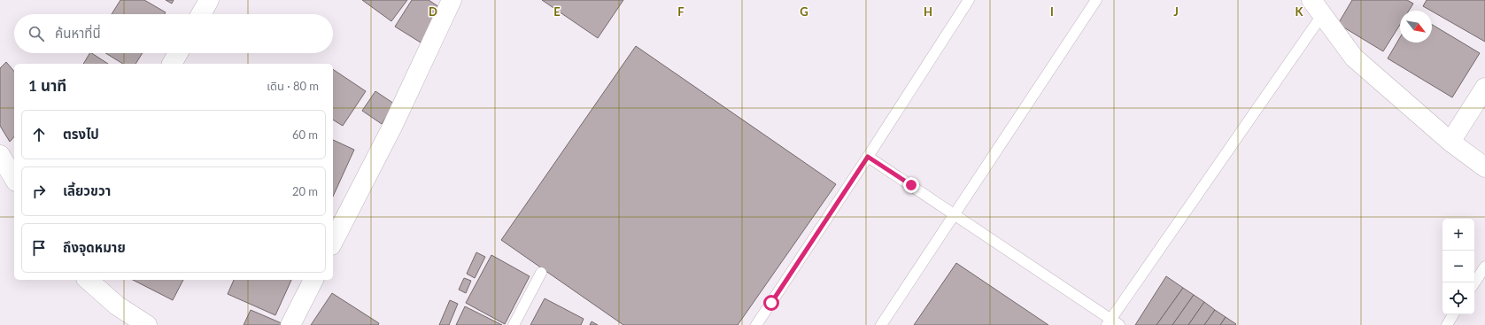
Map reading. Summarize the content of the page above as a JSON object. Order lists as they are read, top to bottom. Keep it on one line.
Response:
{"north":"bottom right","page":{"search":"ค้นหาที่นี่","heading":["1 นาที","เดิน · 80 m"],"list":[["ตรงไป","60 m"],["เลี้ยวขวา","20 m"],"ถึงจุดหมาย"],"map_buttons":["+","−"]},"grid":{"columns":["D","E","F","G","H","I","J","K"]}}
